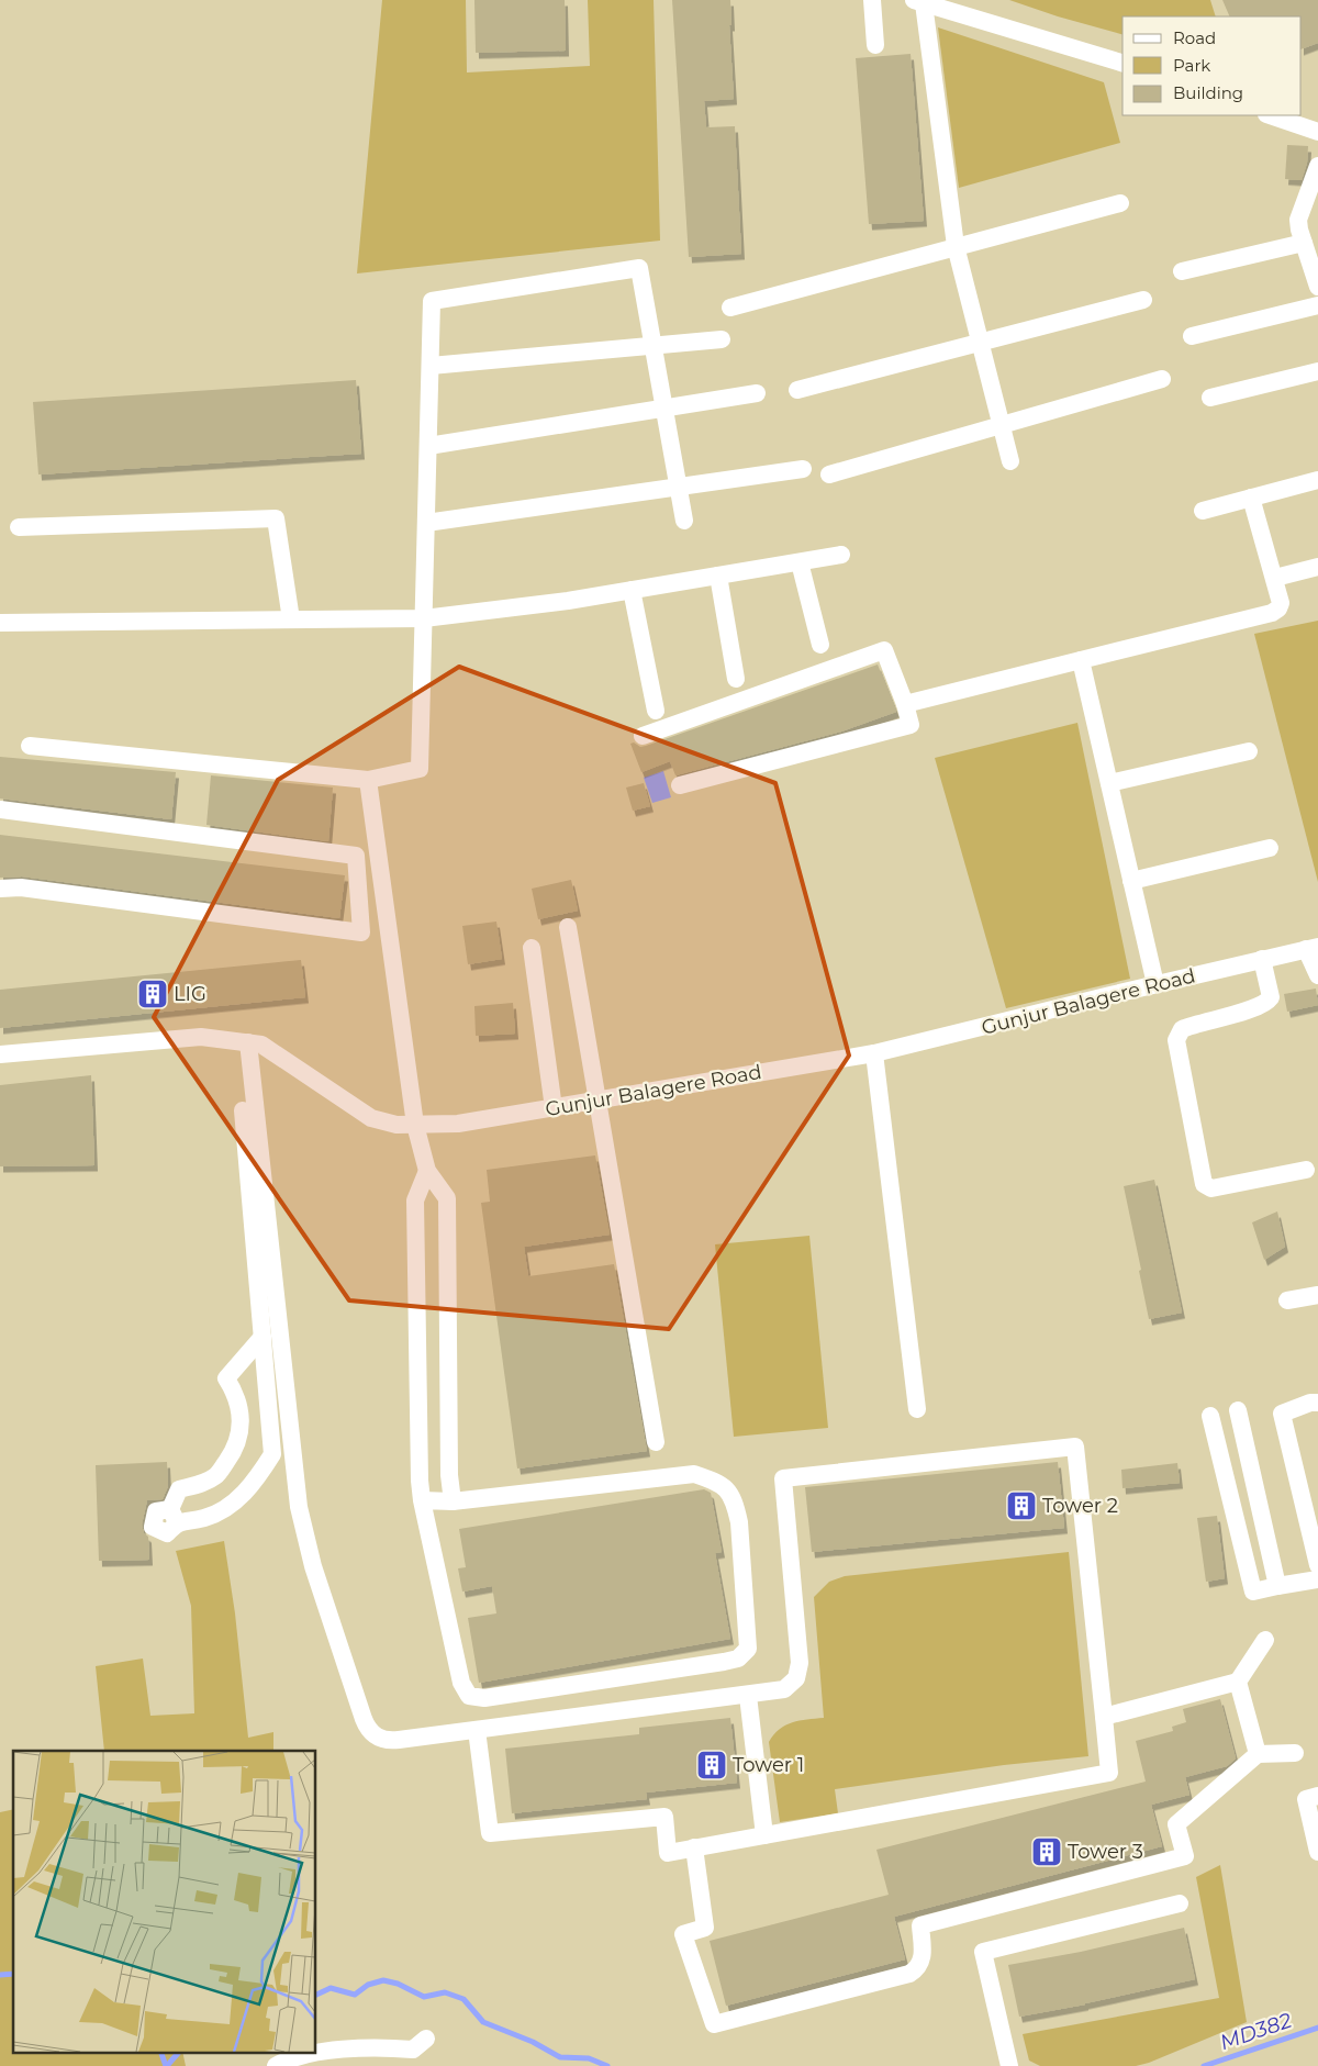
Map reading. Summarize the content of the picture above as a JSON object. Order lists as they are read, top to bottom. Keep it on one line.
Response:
{"streets":{"street":["Gunjur Balagere Road"]},"water":["MD382"],"places":{"building":["LIG","Tower 2","Tower 1","Tower 3"]},"legend":["Road","Park","Building"]}
